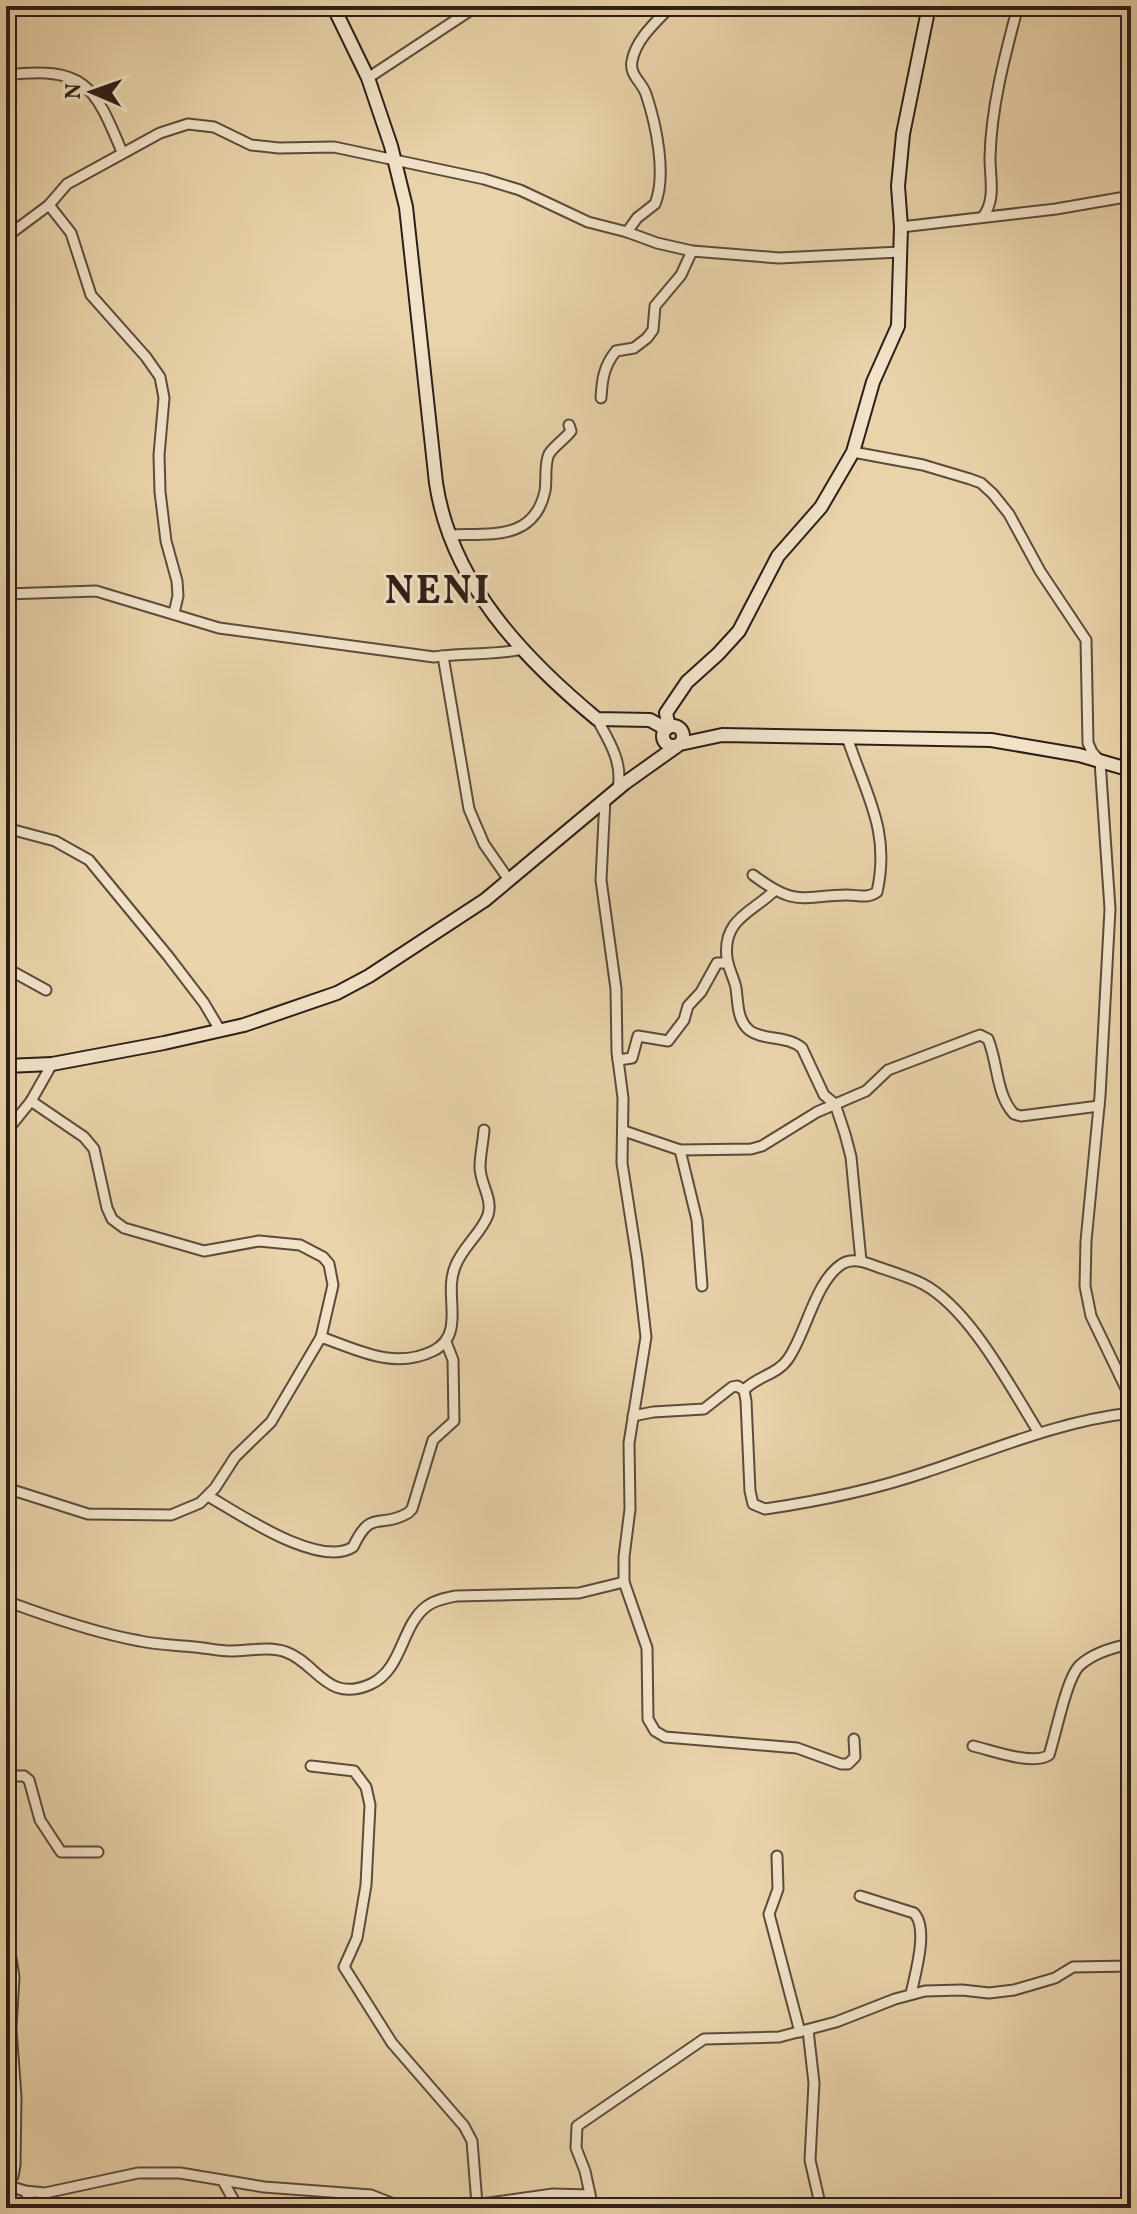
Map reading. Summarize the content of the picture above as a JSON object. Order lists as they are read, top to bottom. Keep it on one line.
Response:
{"districts":["NENI"],"north":"left"}
